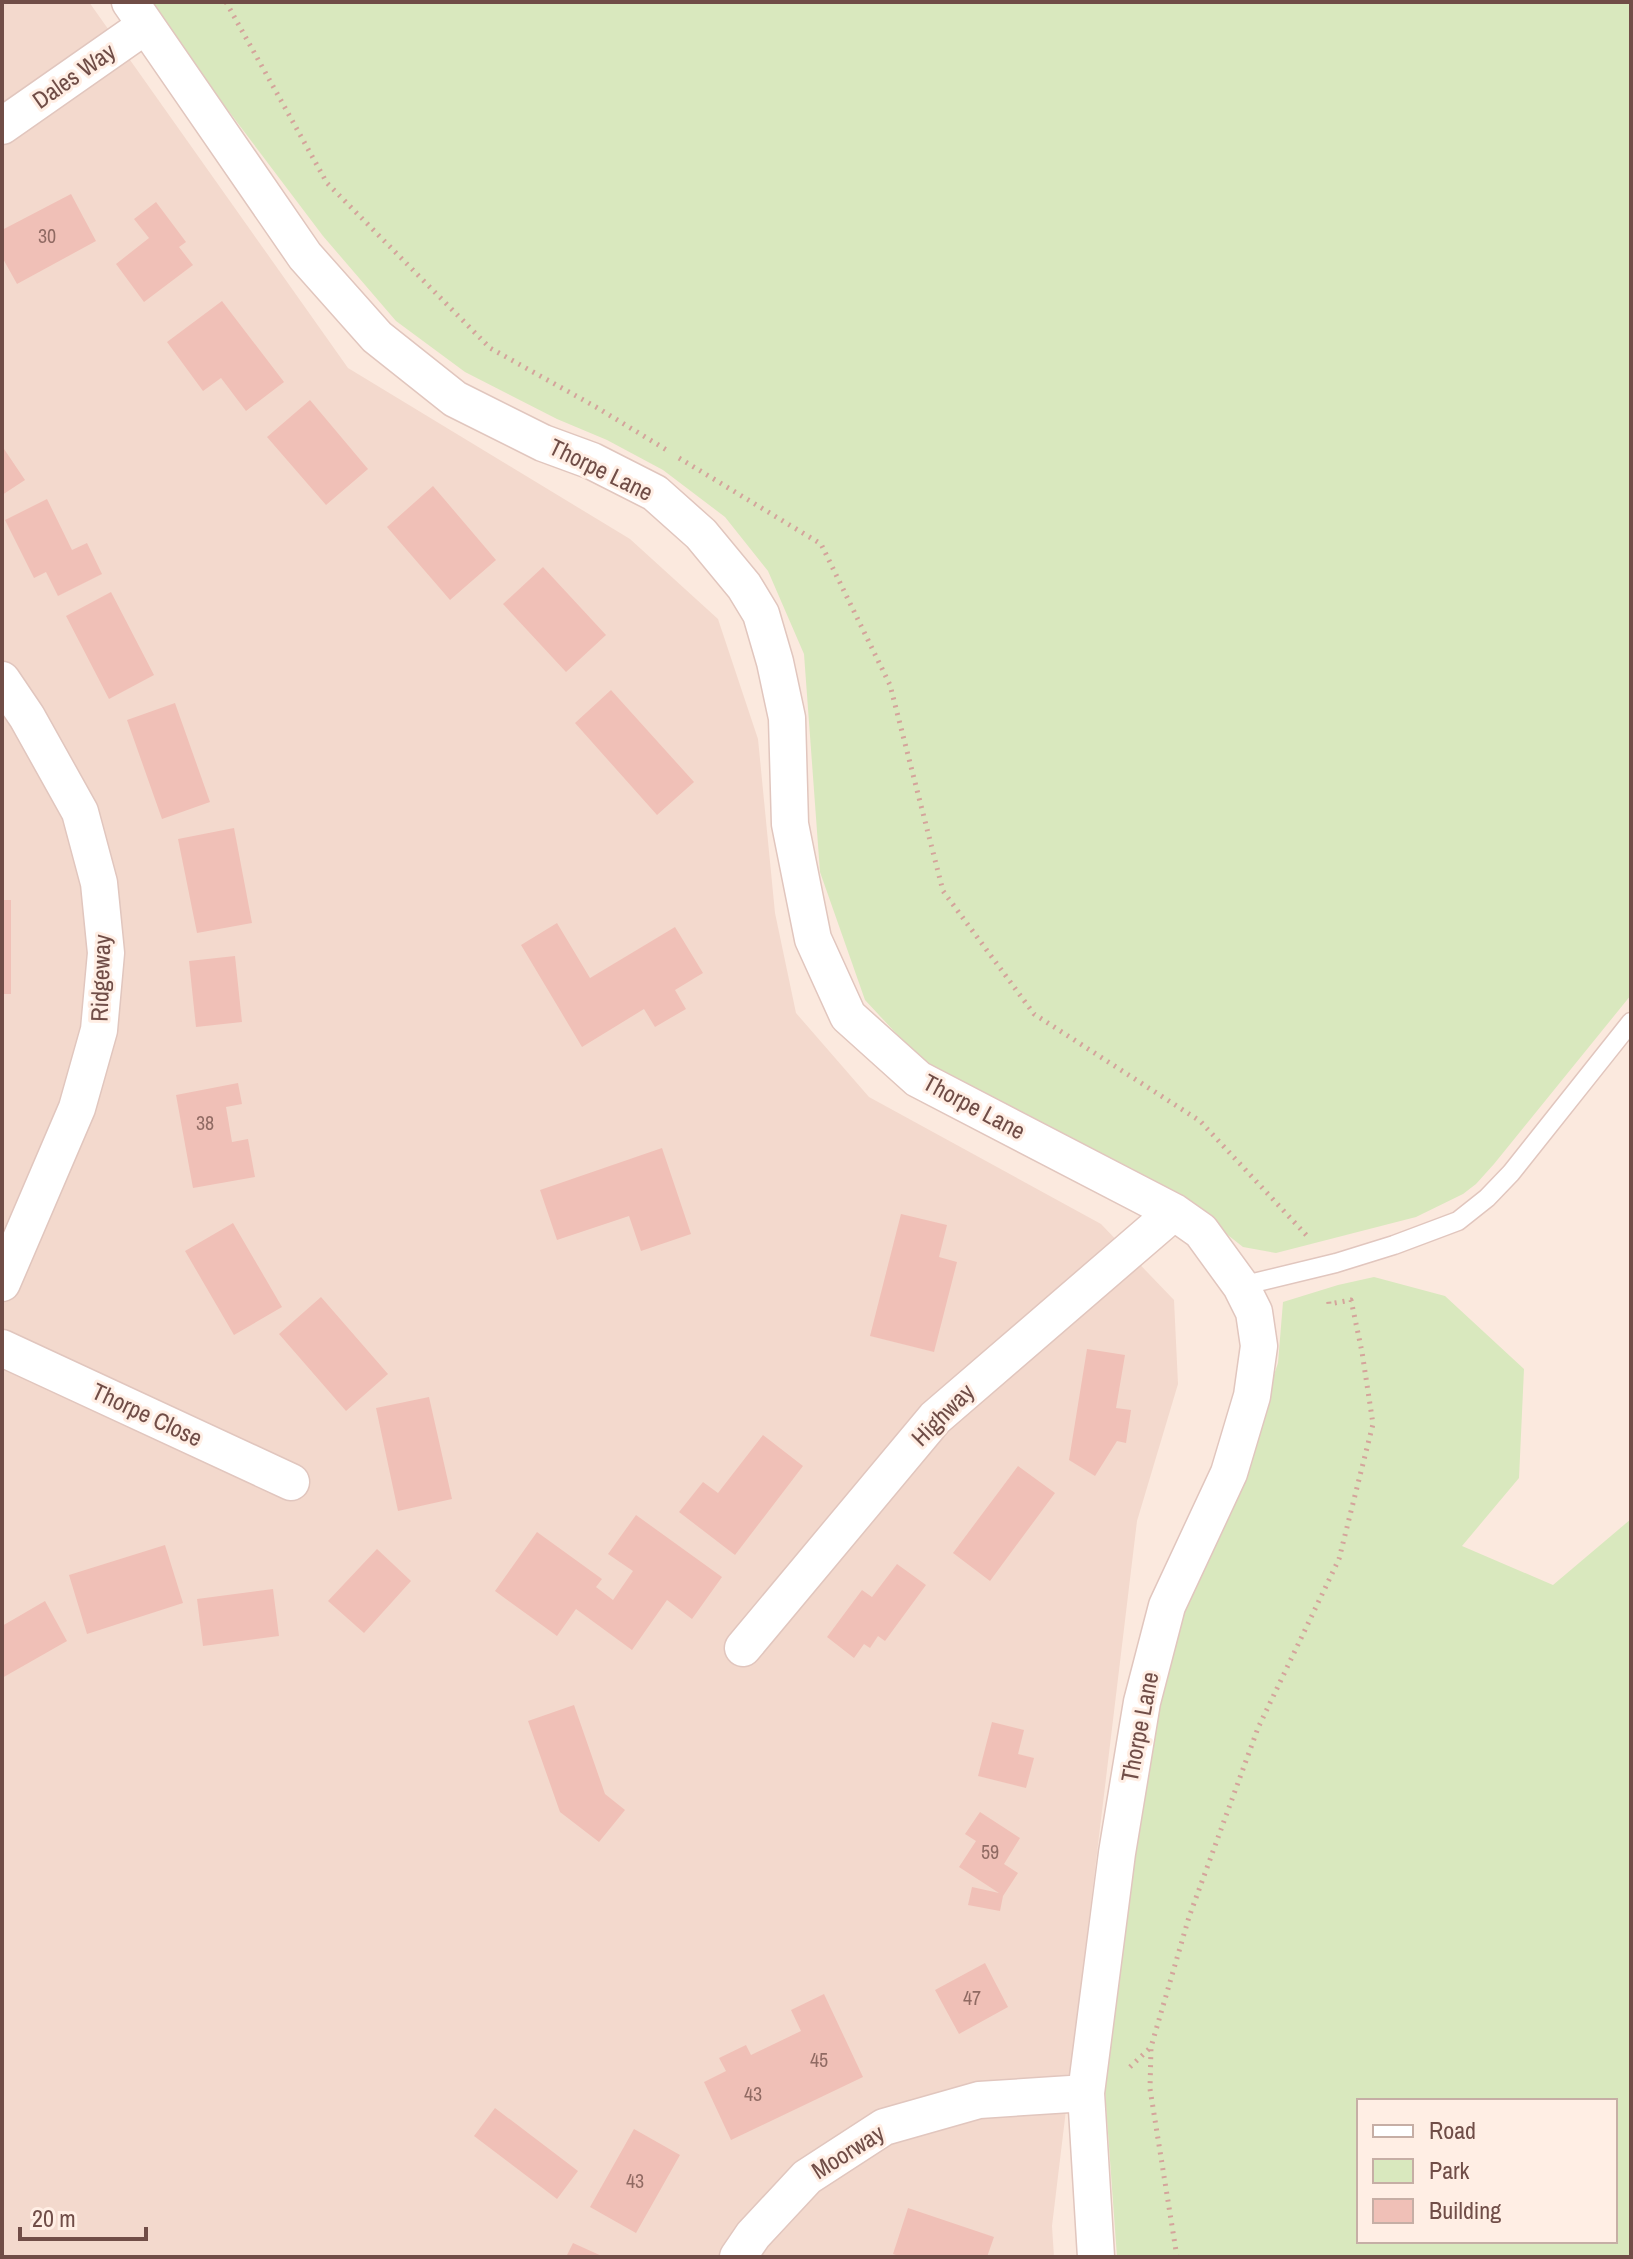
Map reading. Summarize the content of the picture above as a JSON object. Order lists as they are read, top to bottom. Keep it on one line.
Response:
{"streets":{"street":["Dales Way","Thorpe Lane","Ridgeway","Thorpe Close","Highway","Moorway"]},"crossings":[["Dales Way","Thorpe Lane"],["Thorpe Lane","Highway"],["Thorpe Lane","Moorway"]],"house_numbers":["30","38","59","47","45","43","43"],"legend":["Road","Park","Building"],"scale_bar":"20 m"}
